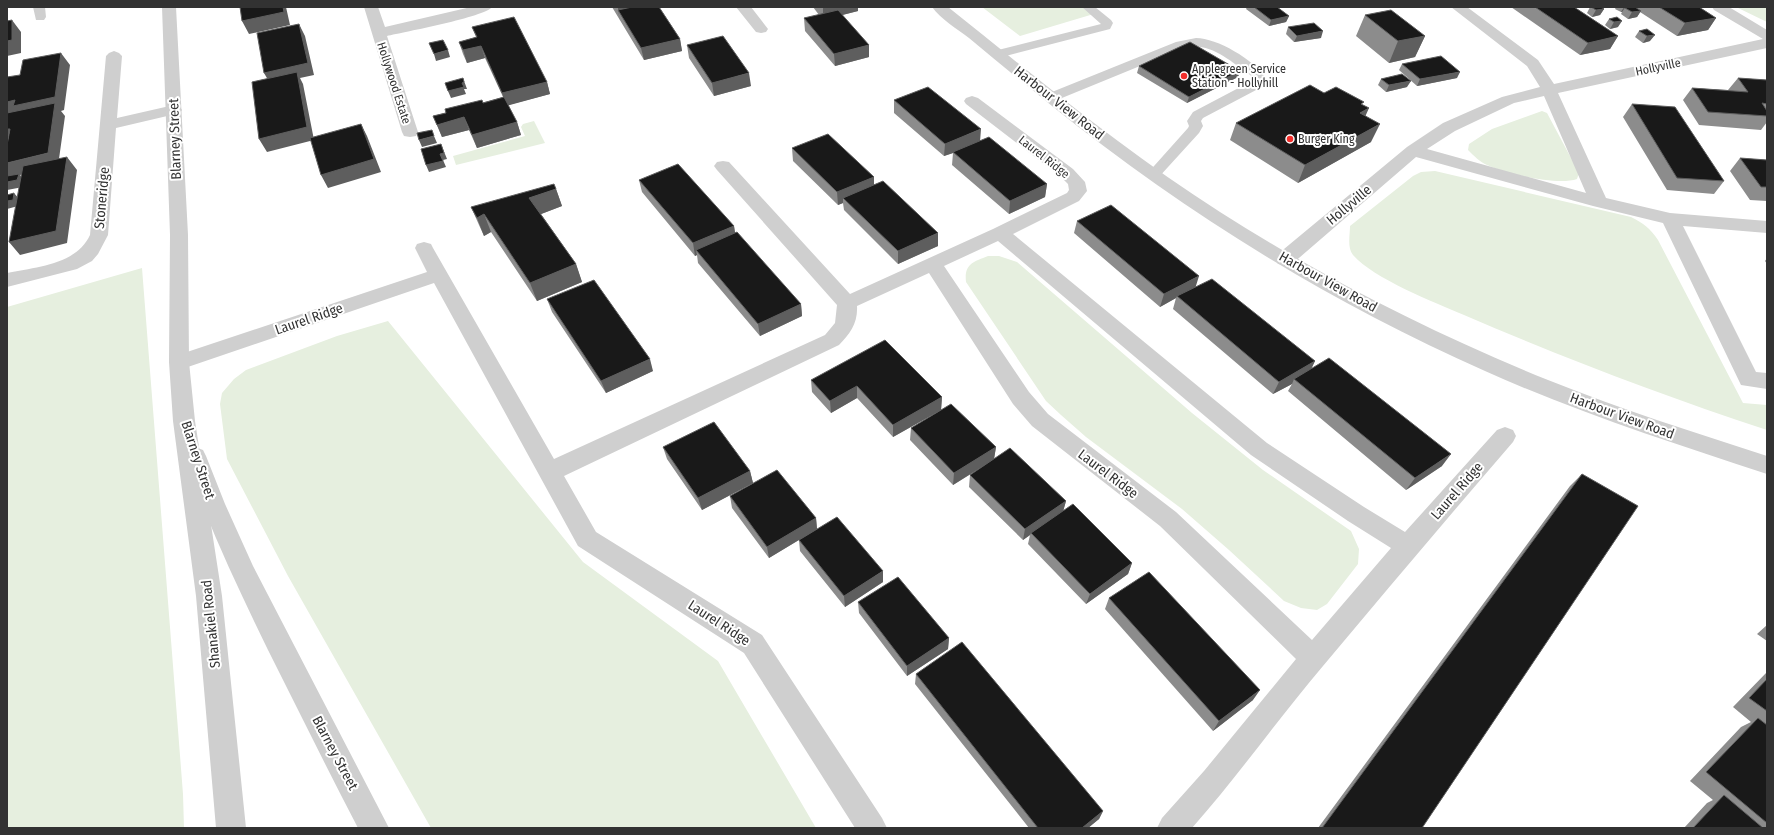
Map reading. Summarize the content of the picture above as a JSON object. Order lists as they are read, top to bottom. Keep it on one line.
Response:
{"streets":{"street":["Hollyville","Hollywood Estate","Harbour View Road","Blarney Street","Laurel Ridge","Stoneridge","Shanakiel Road"]},"crossings":[["Hollyville","Harbour View Road"],["Blarney Street","Laurel Ridge"],["Blarney Street","Shanakiel Road"]],"places":["Applegreen Service Station - Hollyhill","Burger King"]}
